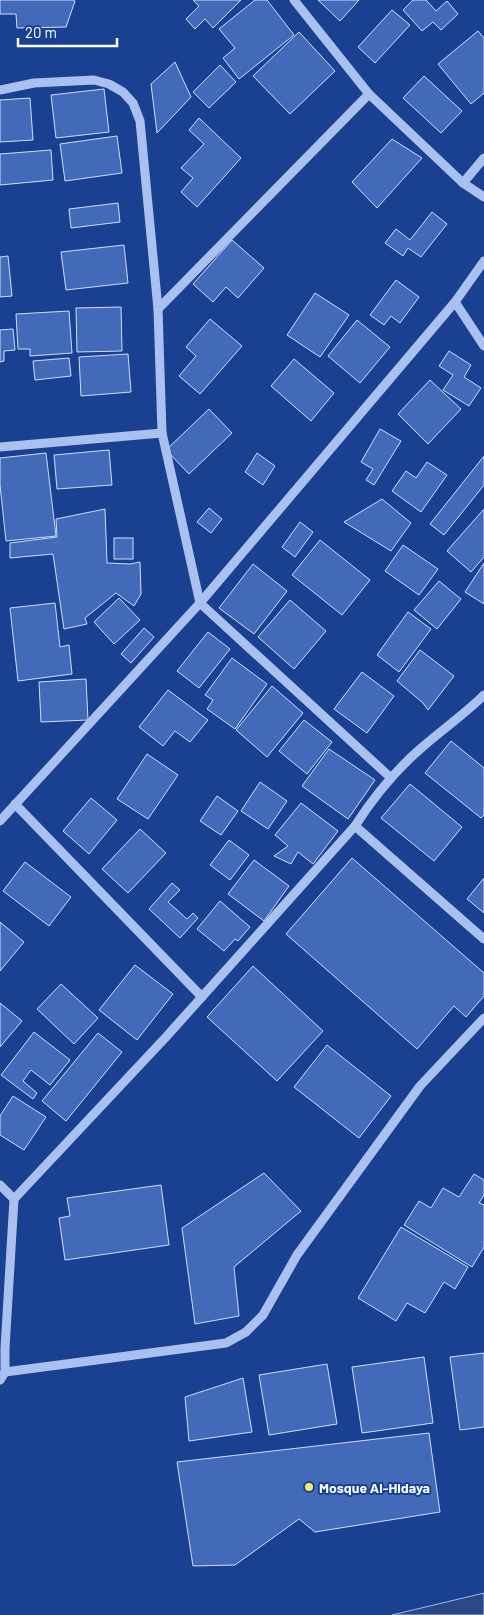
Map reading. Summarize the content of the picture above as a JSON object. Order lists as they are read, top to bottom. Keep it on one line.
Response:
{"places":["Mosque Al-Hidaya"],"scale_bar":"20 m"}
